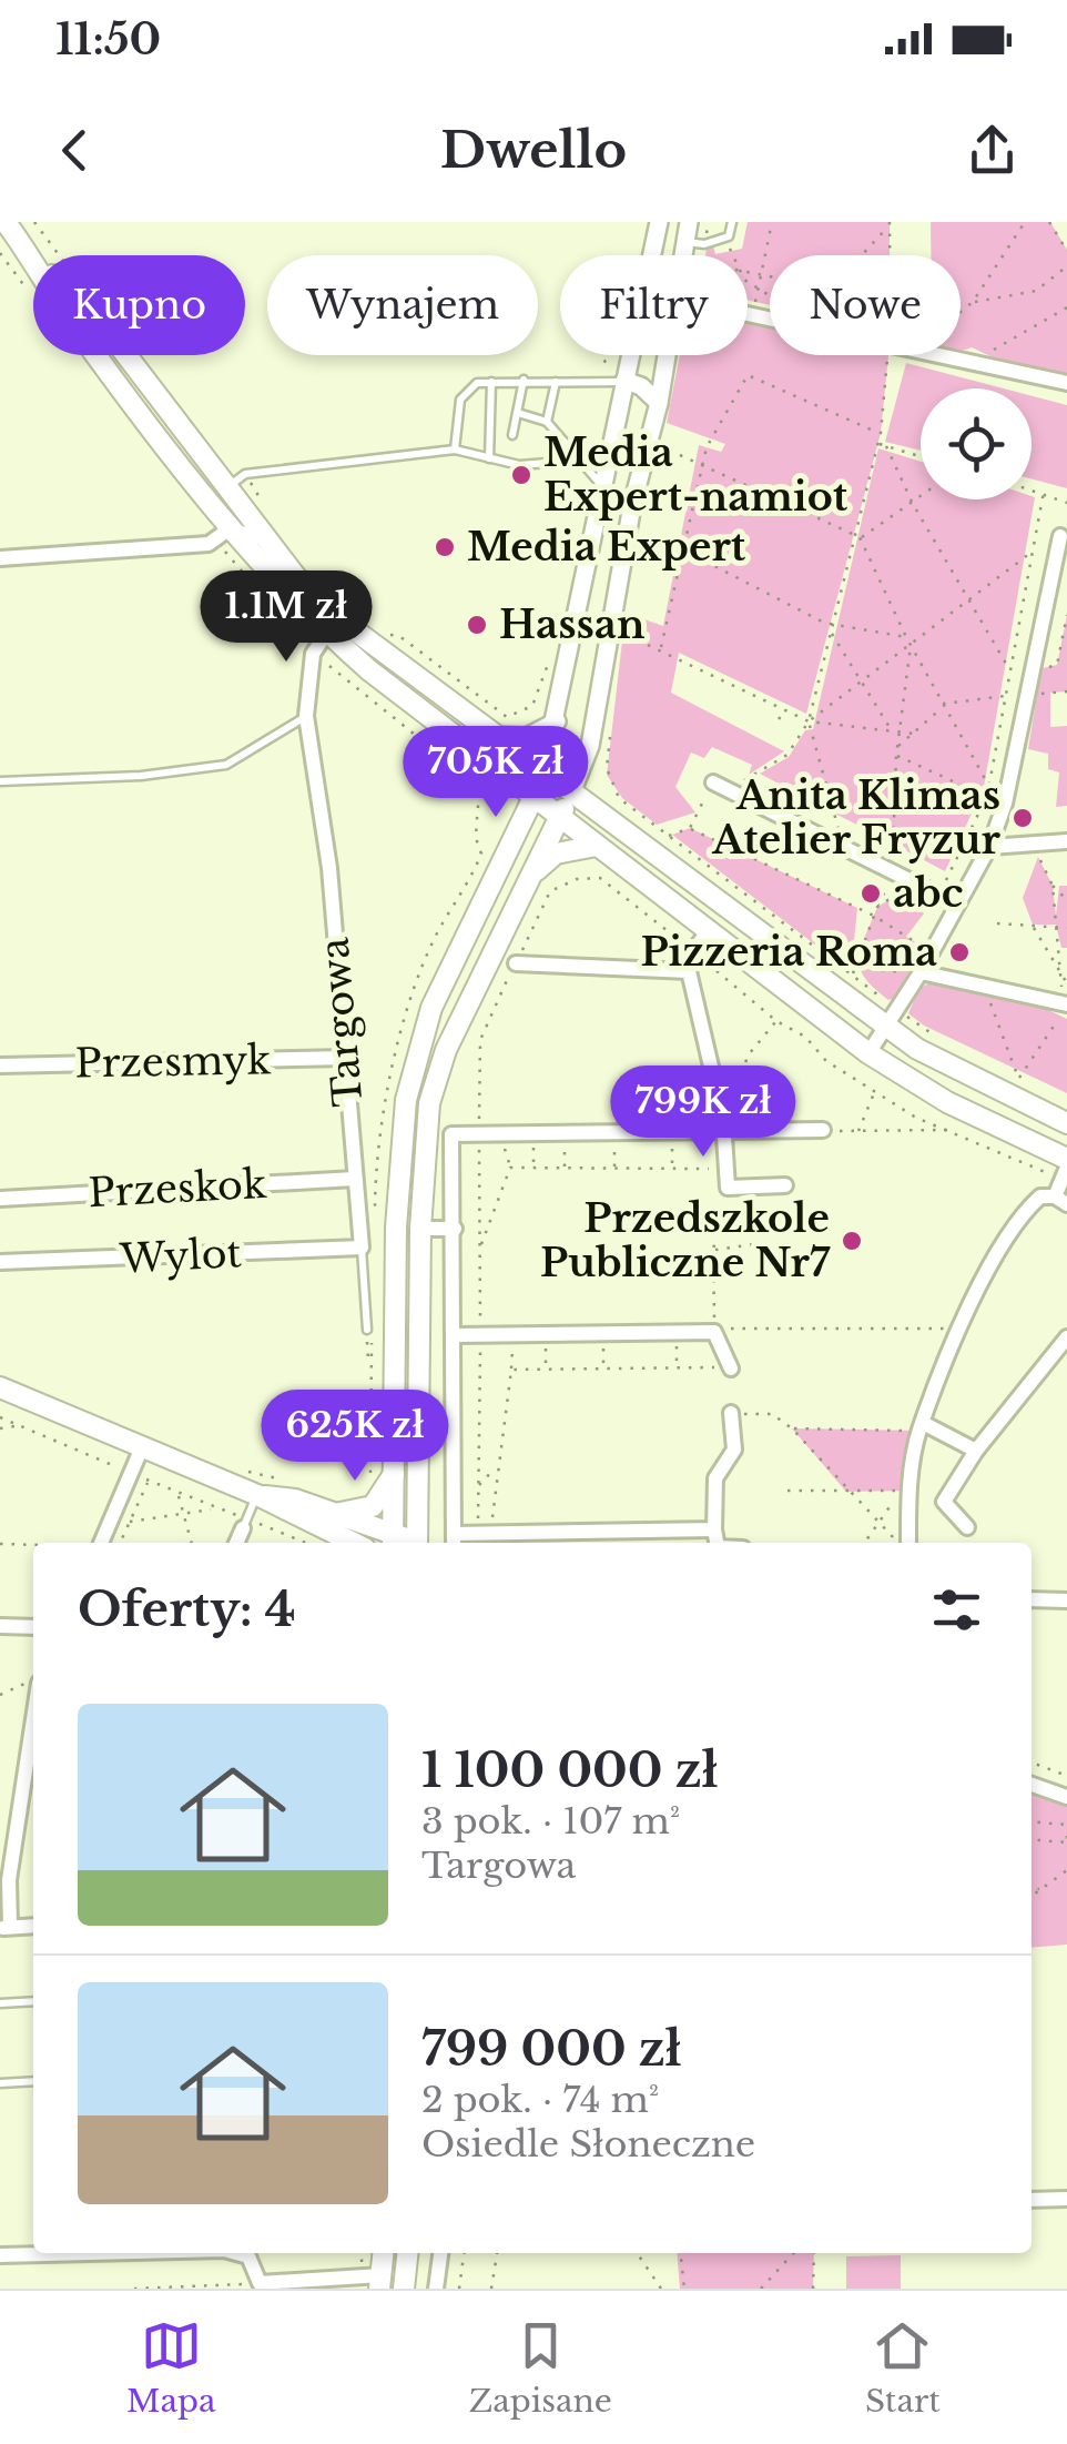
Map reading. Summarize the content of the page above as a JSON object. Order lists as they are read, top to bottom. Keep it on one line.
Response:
{"streets":{"street":["Targowa","Przesmyk","Przeskok","Wylot"]},"crossings":[["Targowa","Przesmyk"],["Targowa","Przeskok"],["Targowa","Wylot"]],"places":["Media Expert-namiot","Media Expert","Hassan","Anita Klimas Atelier Fryzur","abc","Pizzeria Roma","Przedszkole Publiczne Nr7"],"page":{"status":"11:50","header":"Dwello","chip":["Kupno","Wynajem","Filtry","Nowe"],"price":["1.1M zł","705K zł","799K zł","625K zł"],"heading":"Oferty: 4","list":[{"name":"1 100 000 zł","note":"3 pok. · 107 m² · Targowa"},{"name":"799 000 zł","note":"2 pok. · 74 m² · Osiedle Słoneczne"}],"tabs":["Mapa","Zapisane","Start"]}}
